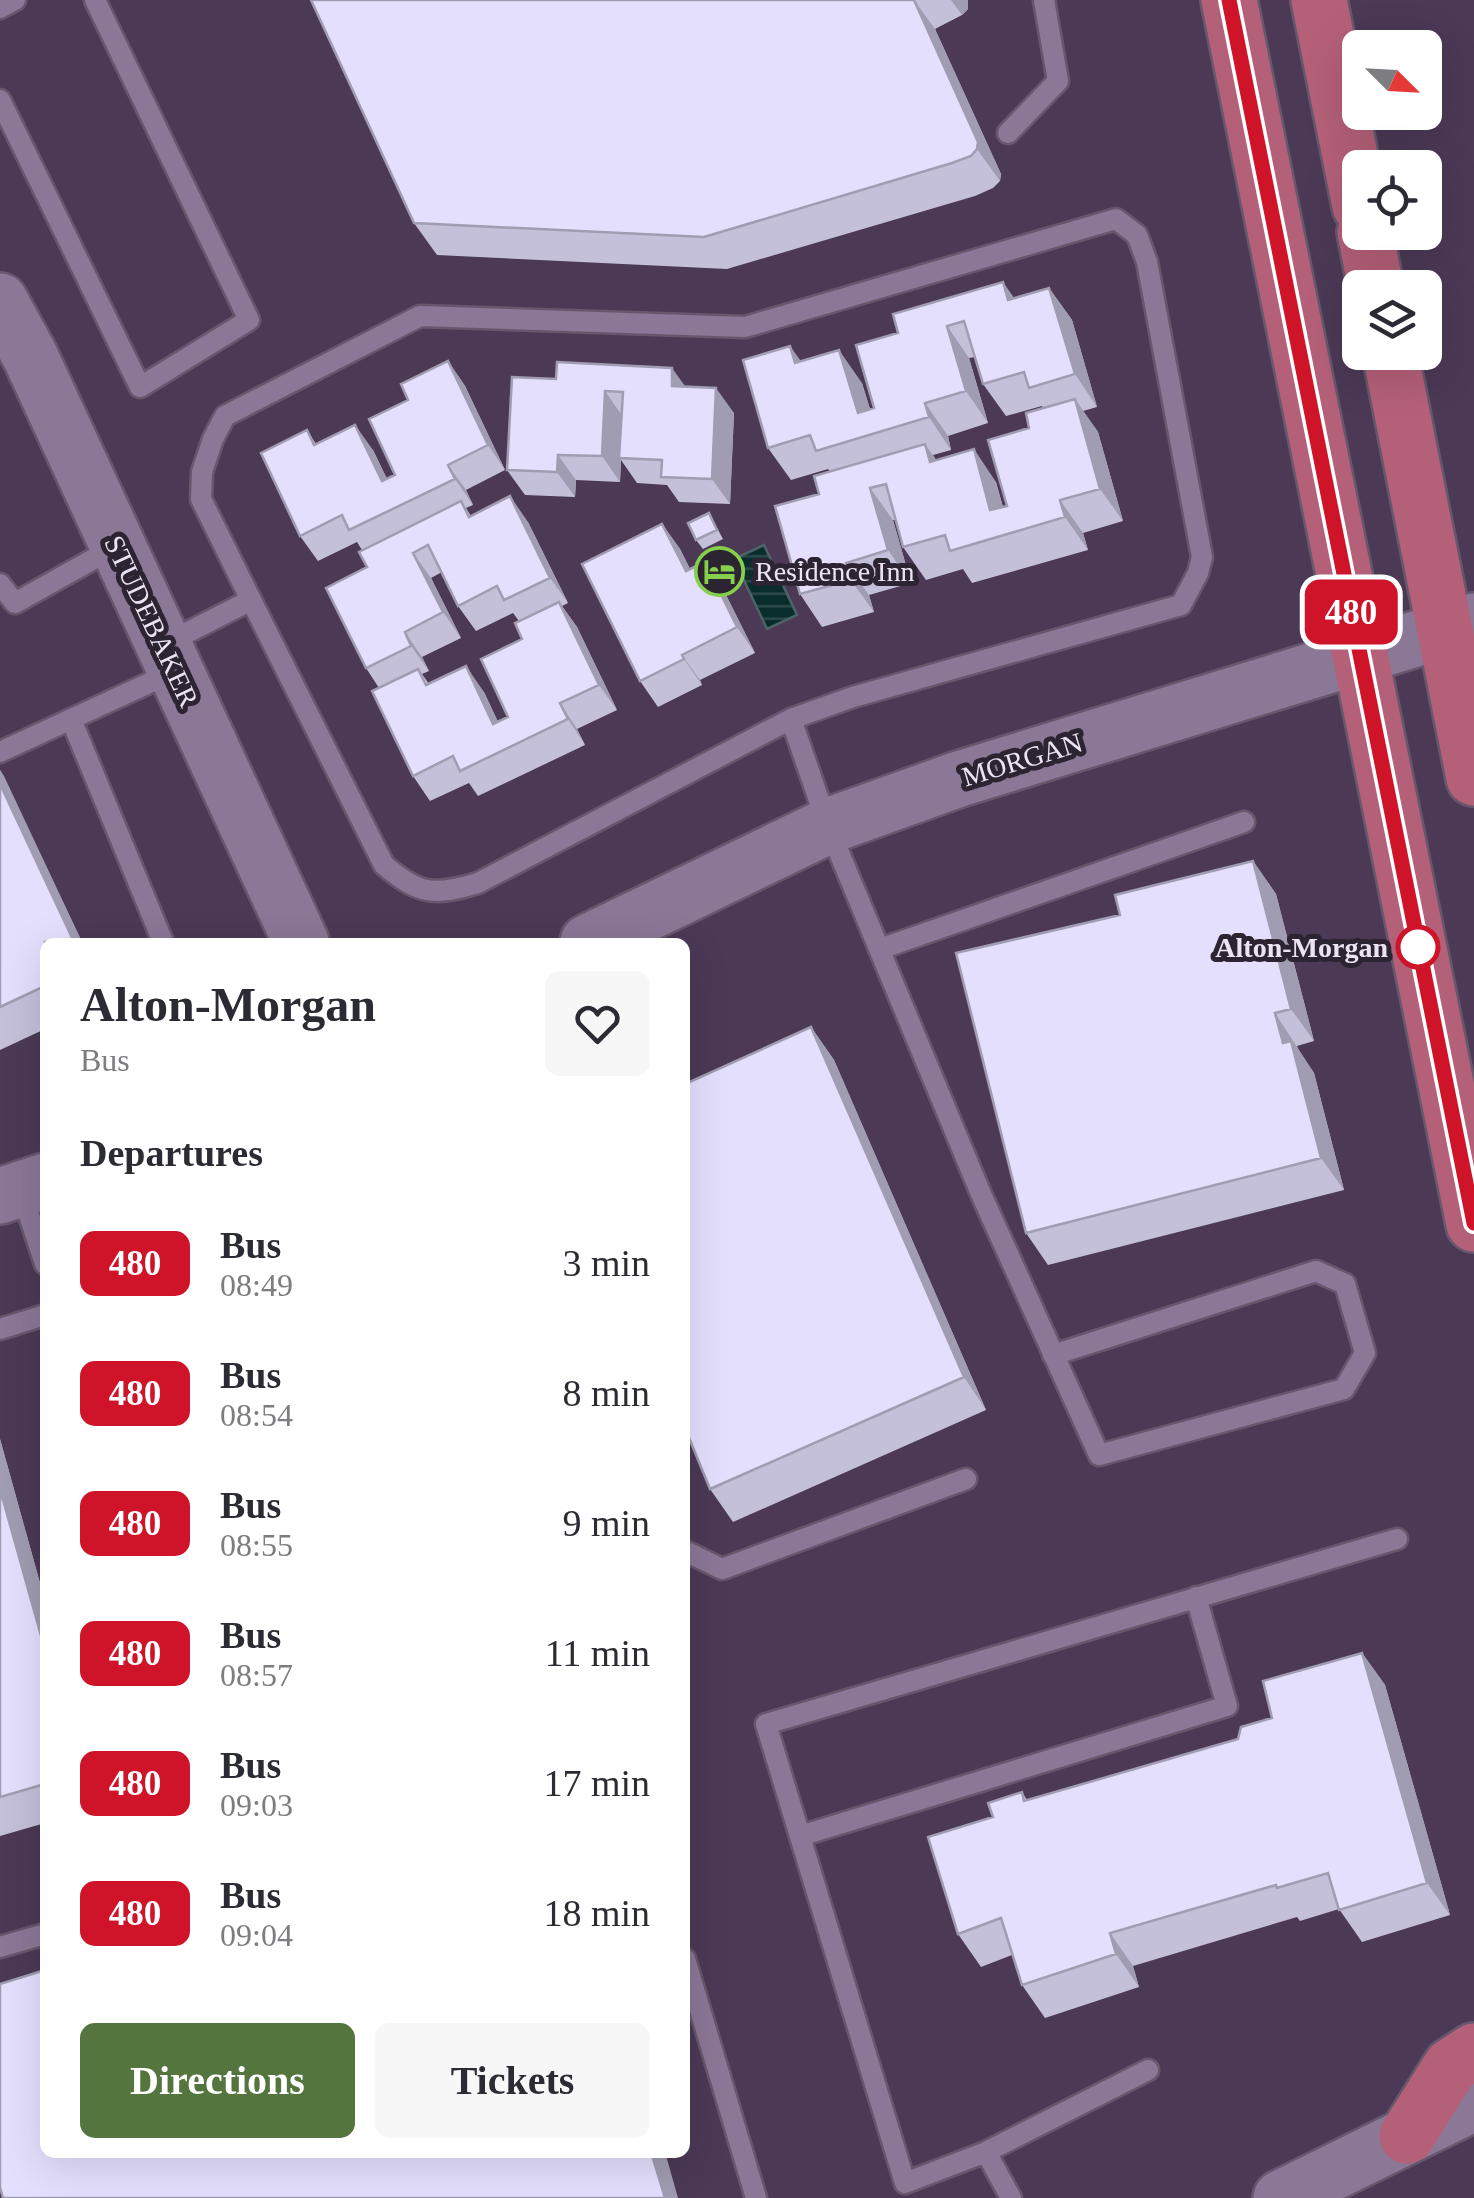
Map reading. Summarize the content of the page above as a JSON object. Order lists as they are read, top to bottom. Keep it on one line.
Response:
{"streets":{"street":["STUDEBAKER","MORGAN"]},"places":{"hotel":["Residence Inn"],"other":["Alton-Morgan"]},"lines":["bus line 480"],"north":"bottom right","page":{"on_map":"480","heading":[["Alton-Morgan","Bus"],"Departures"],"list":[{"mark":"480","name":"Bus","note":"08:49","value":"3 min"},{"mark":"480","name":"Bus","note":"08:54","value":"8 min"},{"mark":"480","name":"Bus","note":"08:55","value":"9 min"},{"mark":"480","name":"Bus","note":"08:57","value":"11 min"},{"mark":"480","name":"Bus","note":"09:03","value":"17 min"},{"mark":"480","name":"Bus","note":"09:04","value":"18 min"}],"buttons":["Directions","Tickets"]}}
